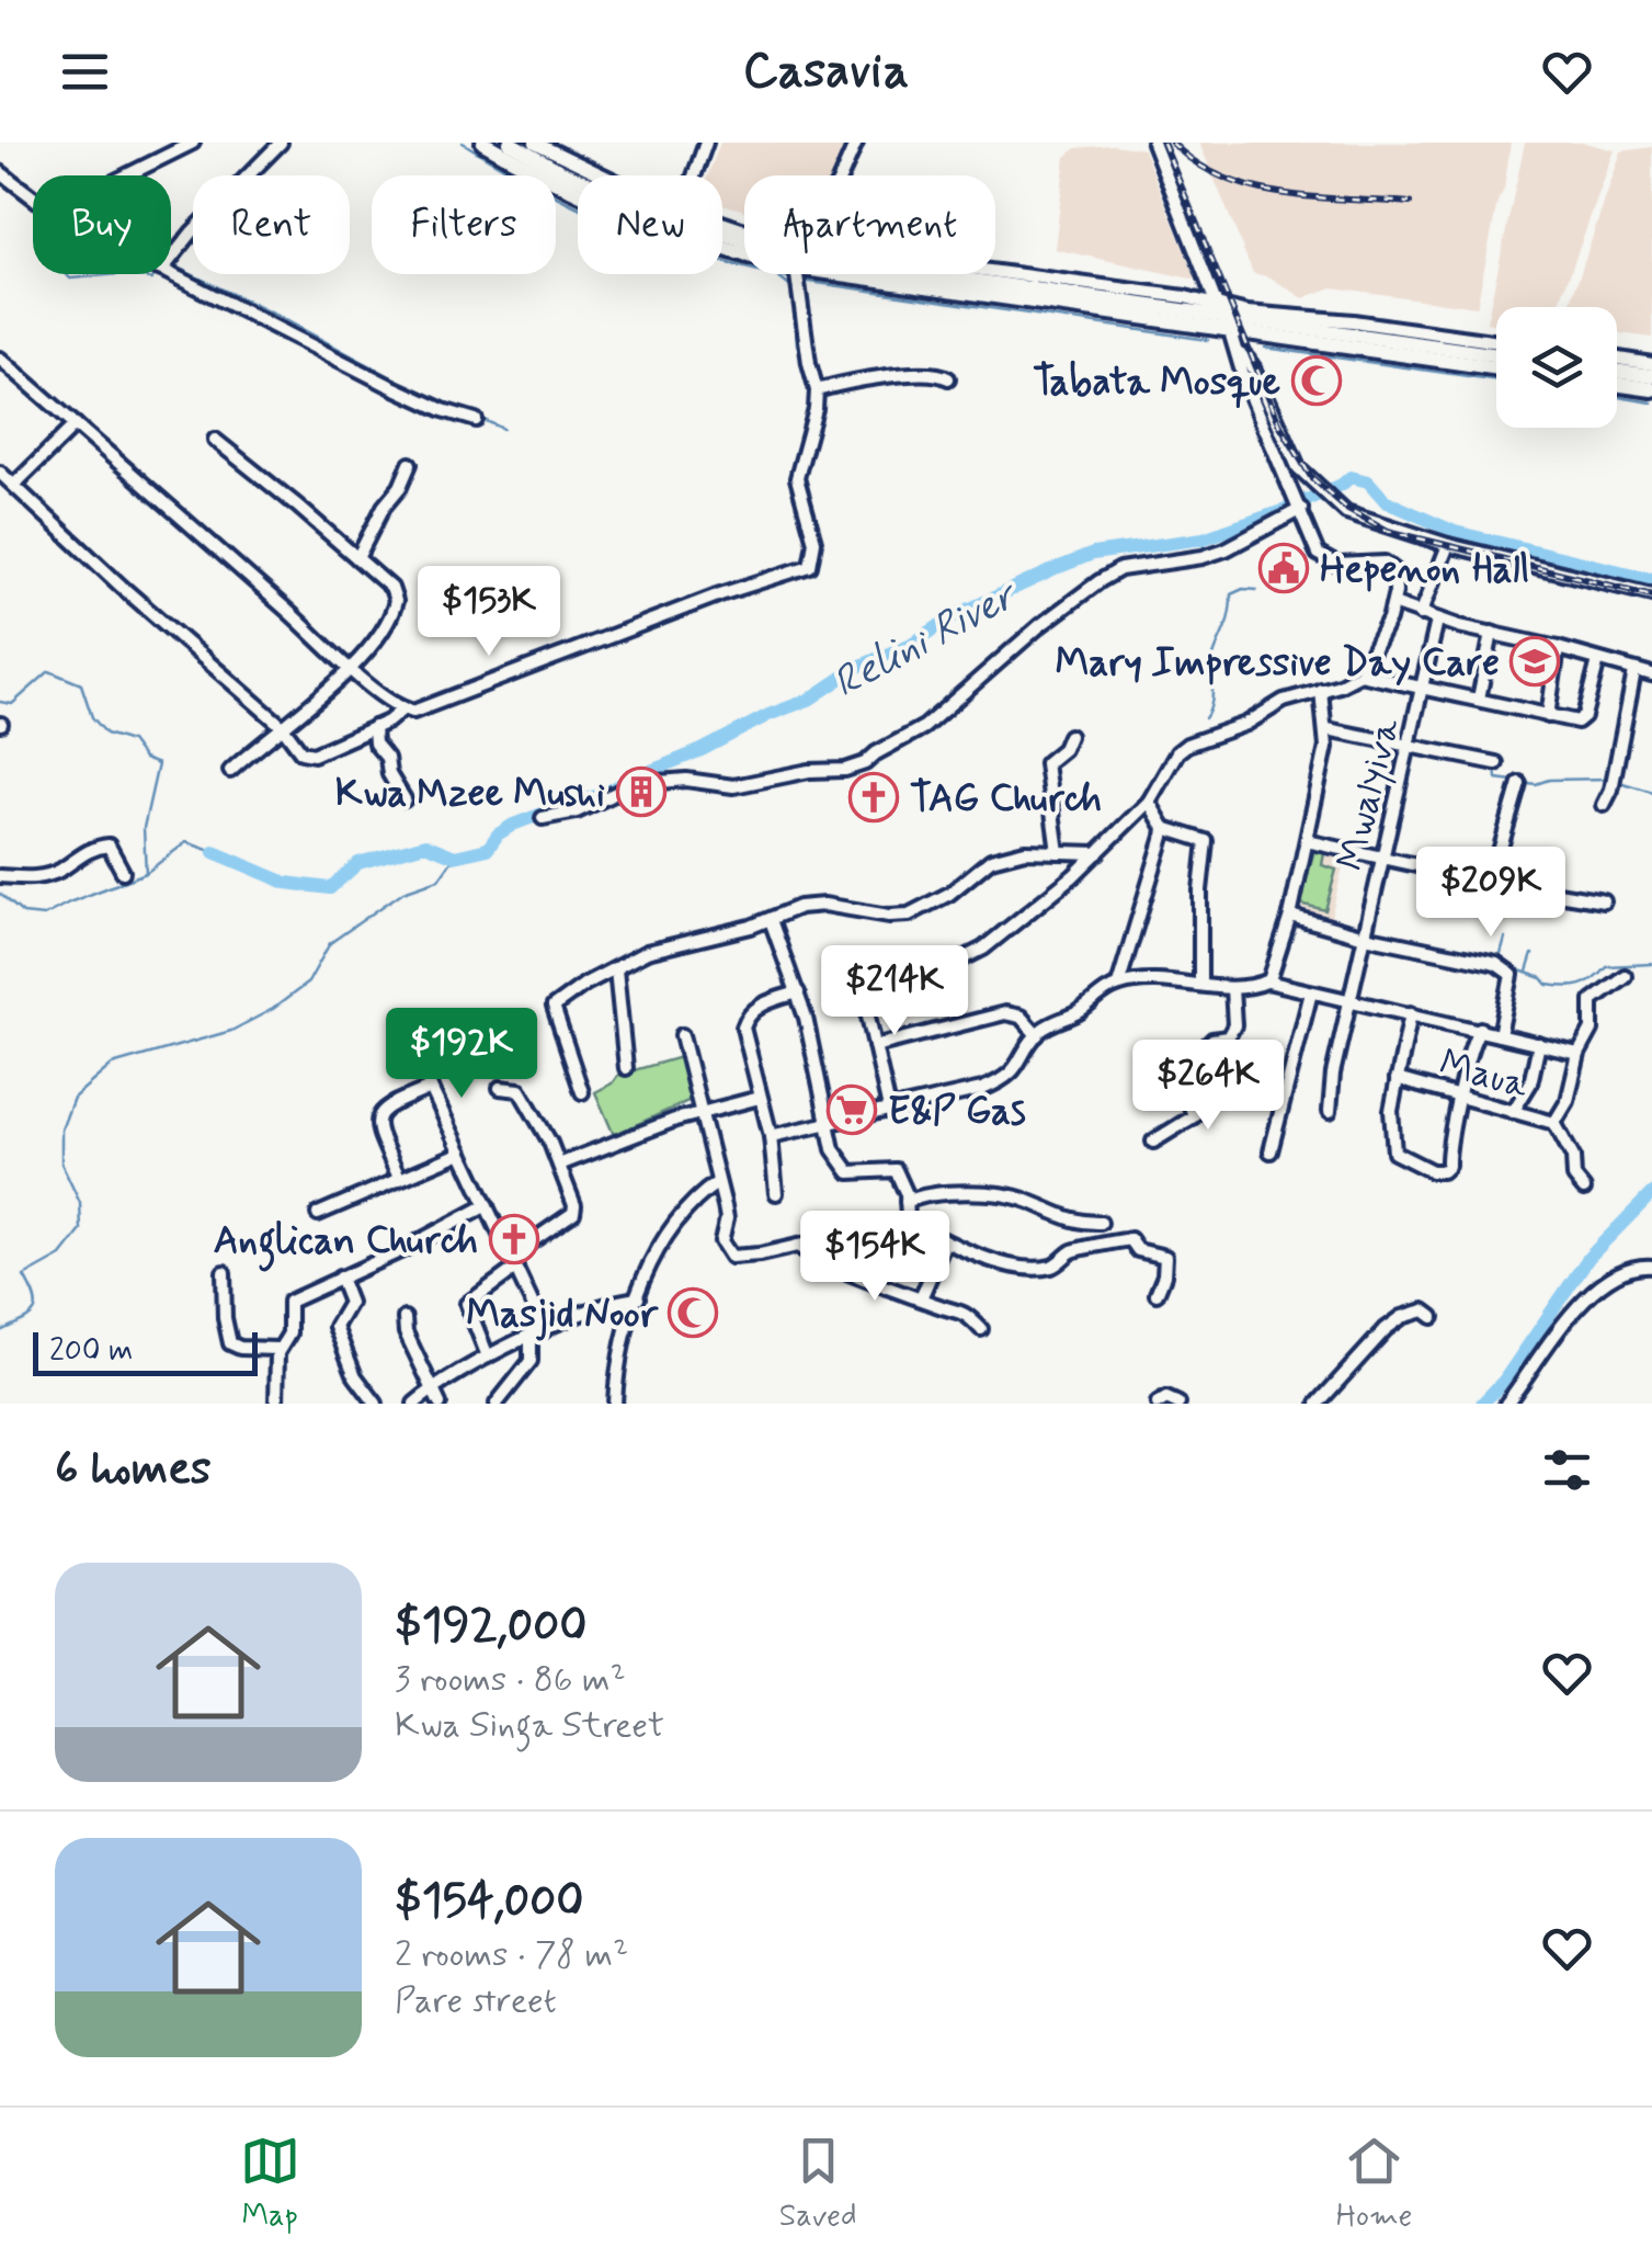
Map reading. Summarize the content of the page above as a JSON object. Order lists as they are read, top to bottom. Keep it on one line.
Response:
{"streets":{"street":["Mwalyiva","Maua"]},"water":["Relini River"],"places":{"mosque":["Tabata Mosque","Masjid Noor"],"public building":["Hepenon Hall"],"school or university":["Mary Impressive Day Care"],"building":["Kwa Mzee Mushi"],"church":["TAG Church","Anglican Church"],"supermarket":["E&P Gas"]},"scale_bar":"200 m","page":{"header":"Casavia","chip":["Buy","Rent","Filters","New","Apartment"],"price":["$153K","$209K","$214K","$192K","$264K","$154K"],"scale":"200 m","heading":"6 homes","list":[{"name":"$192,000","note":"3 rooms · 86 m² · Kwa Singa Street"},{"name":"$154,000","note":"2 rooms · 78 m² · Pare street"}],"tabs":["Map","Saved","Home"]}}
